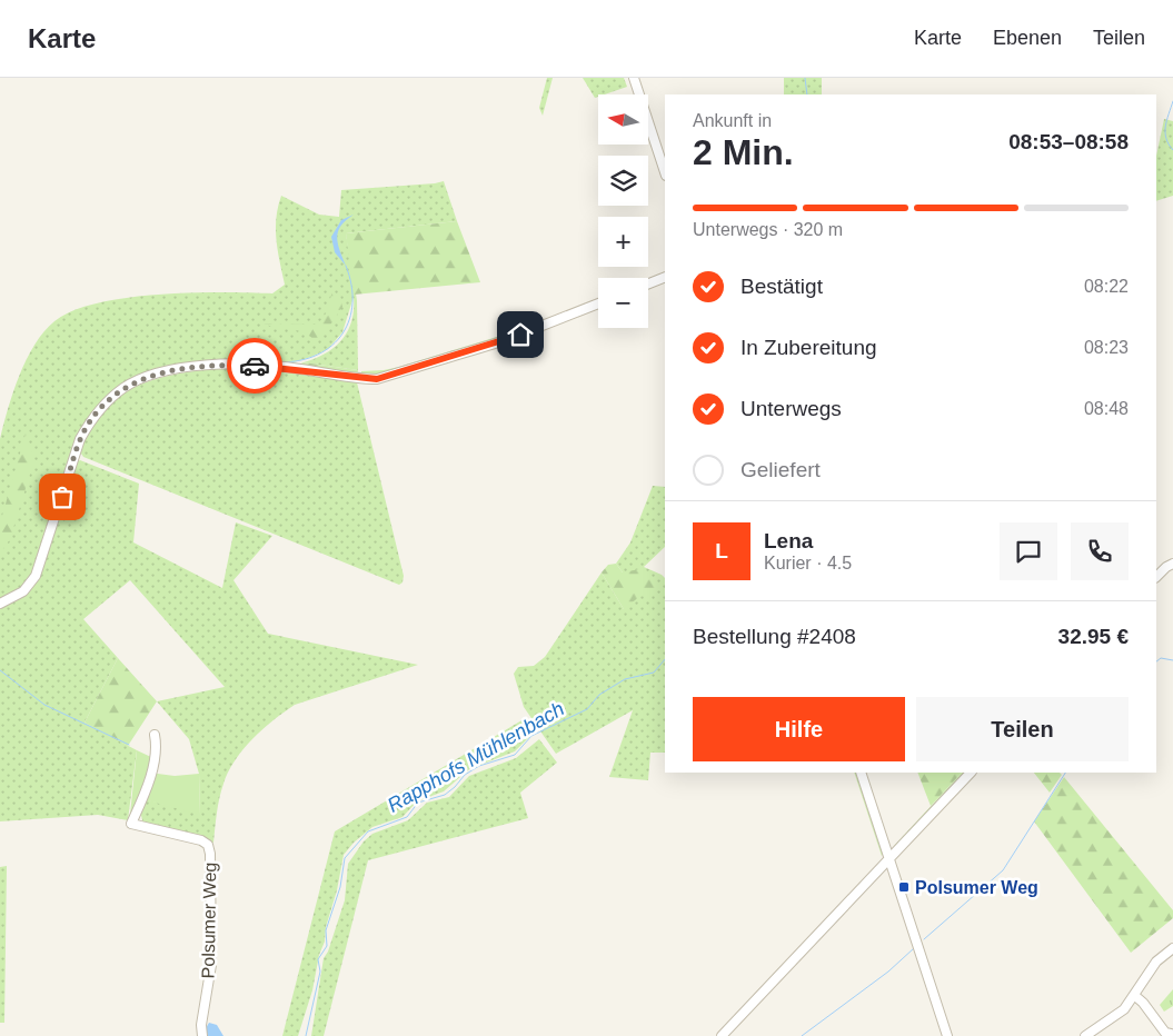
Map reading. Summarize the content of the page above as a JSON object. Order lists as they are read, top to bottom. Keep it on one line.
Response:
{"streets":{"street":["Polsumer Weg"]},"water":["Rapphofs Mühlenbach"],"places":{"transit":["Polsumer Weg"]},"north":"left","page":{"header":"Karte","nav":["Karte","Ebenen","Teilen"],"map_buttons":["+","−"],"heading":["2 Min.","Ankunft in","08:53–08:58"],"panel":["Lena","Kurier · 4.5","Bestellung #2408","32.95 €"],"bar":"Unterwegs · 320 m","list":[["Bestätigt","08:22"],["In Zubereitung","08:23"],["Unterwegs","08:48"],"Geliefert"],"round":"L","buttons":["Hilfe","Teilen"]}}
